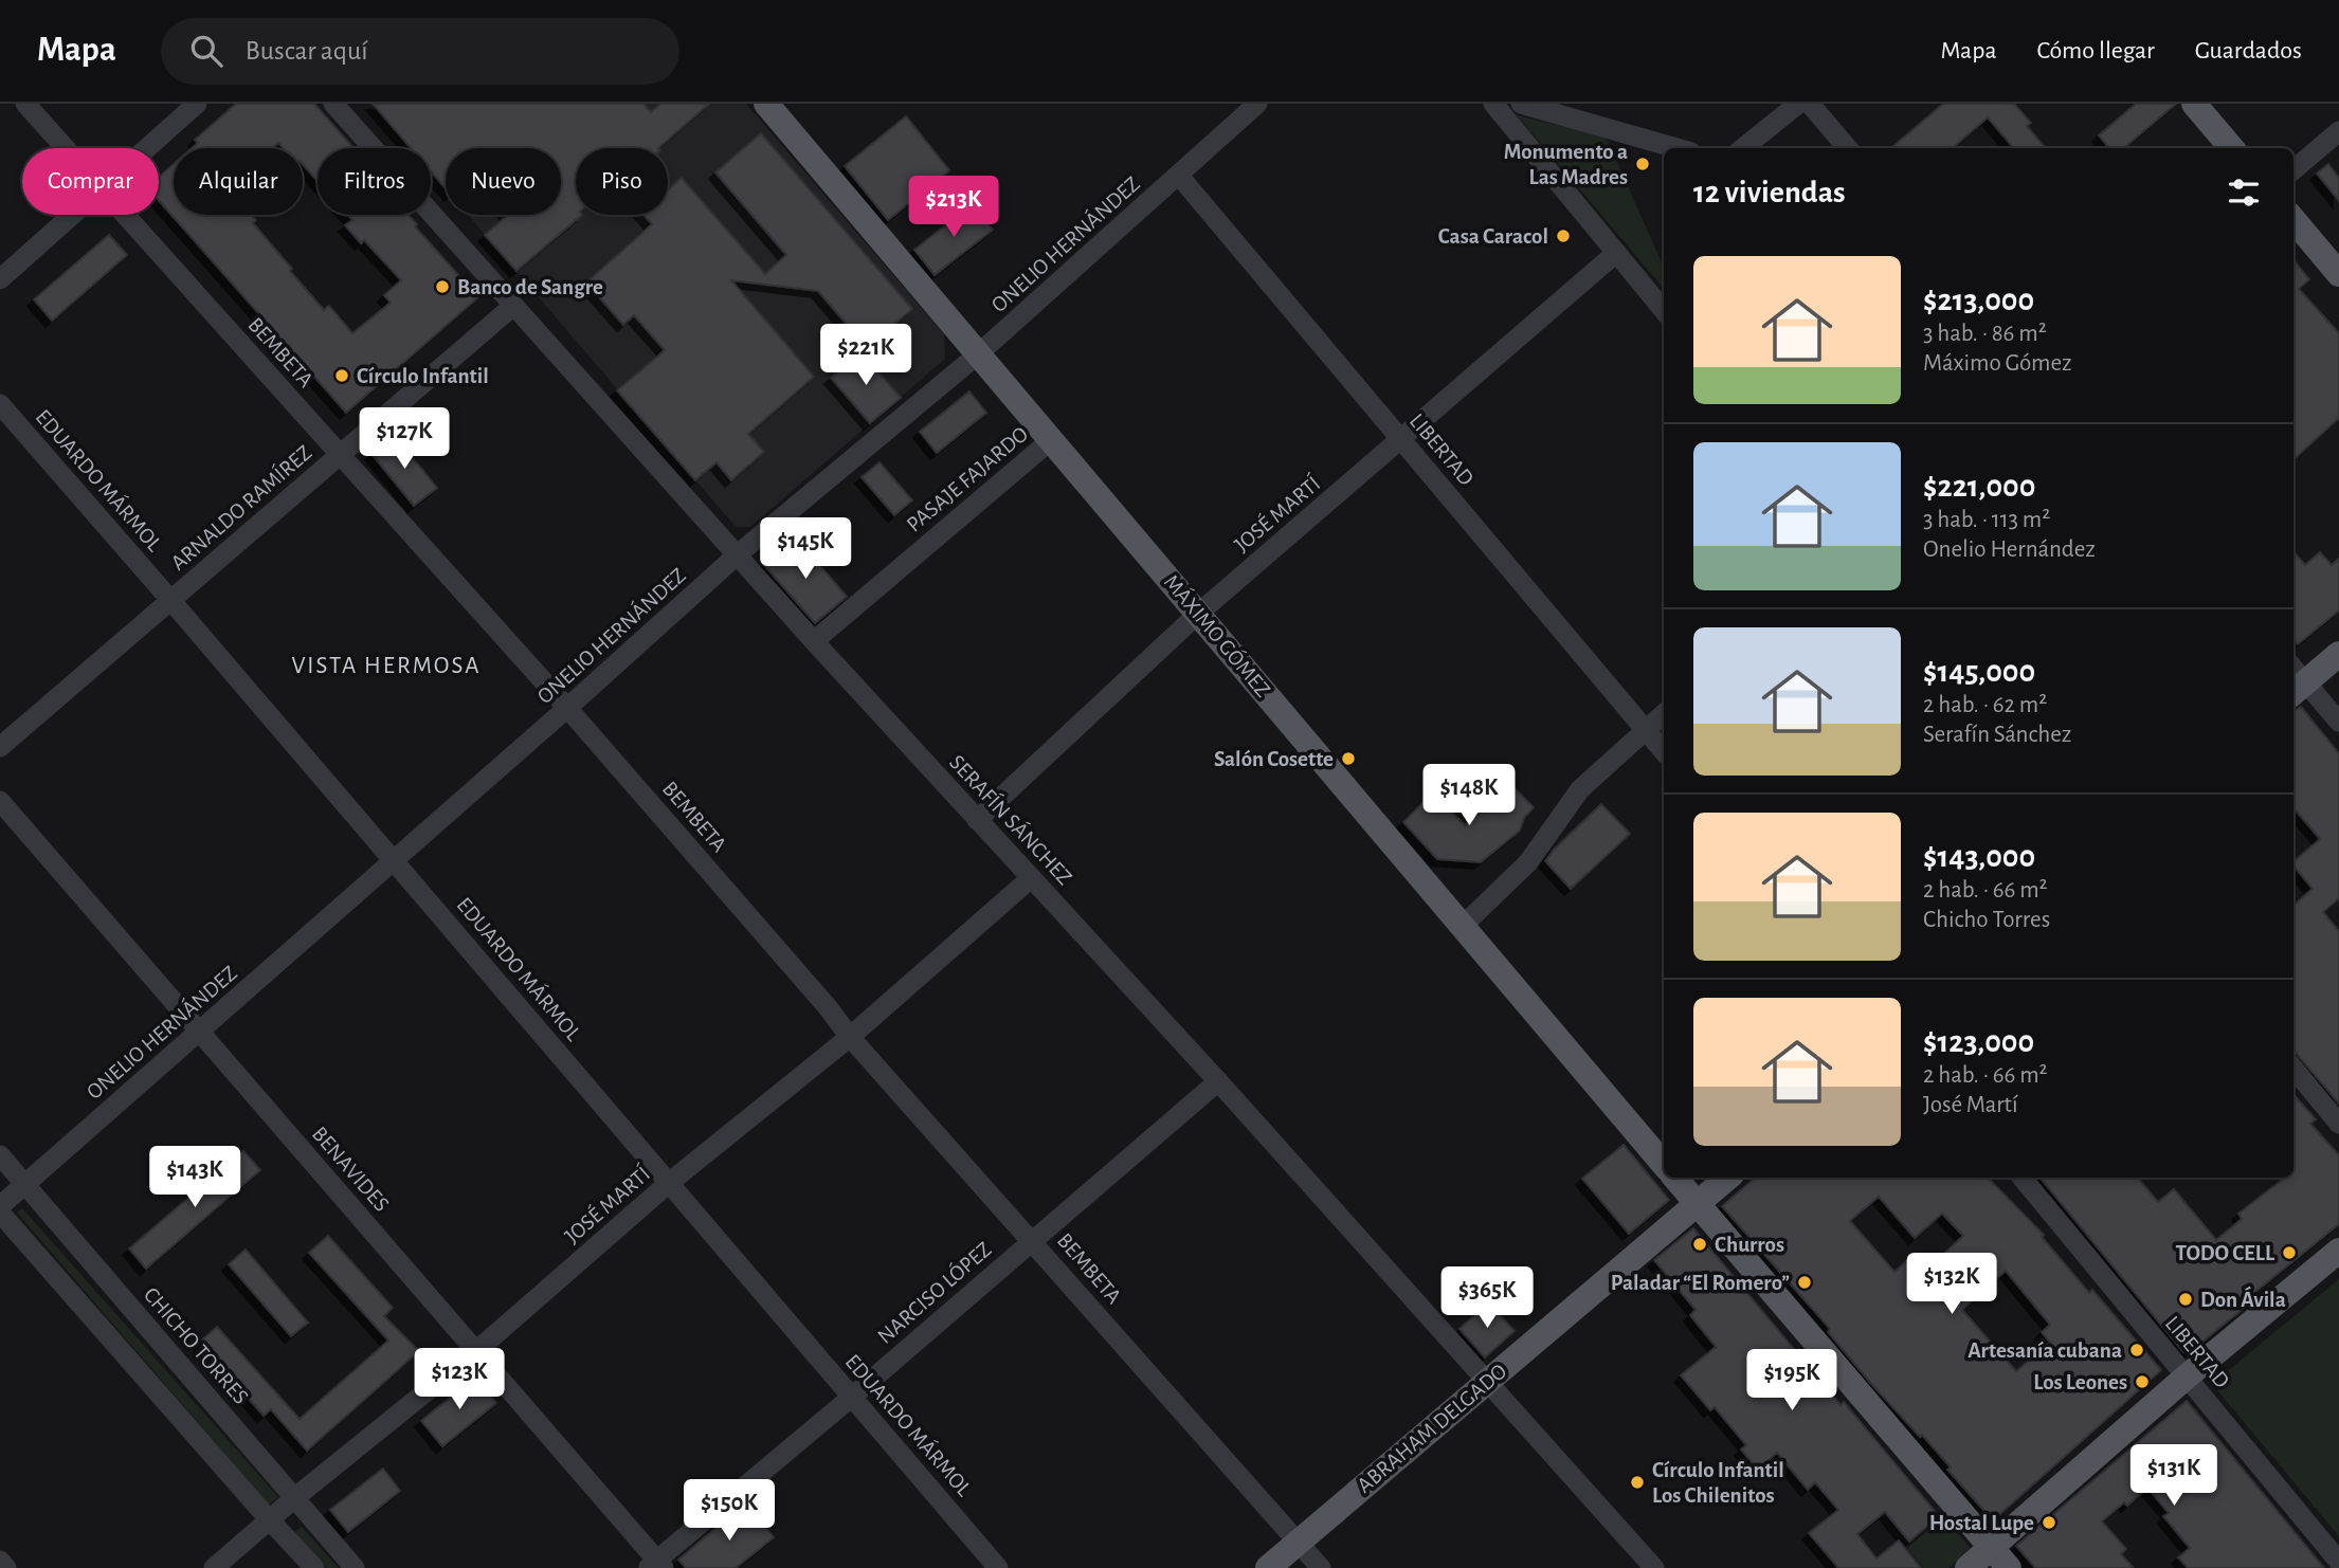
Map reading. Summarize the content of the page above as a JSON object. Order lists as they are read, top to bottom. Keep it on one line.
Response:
{"streets":{"main road":["MÁXIMO GÓMEZ","ABRAHAM DELGADO"],"street":["ONELIO HERNÁNDEZ","BEMBETA","LIBERTAD","PASAJE FAJARDO","EDUARDO MÁRMOL","ARNALDO RAMÍREZ","JOSÉ MARTÍ","SERAFÍN SÁNCHEZ","BENAVIDES","NARCISO LÓPEZ","CHICHO TORRES"]},"crossings":[["ONELIO HERNÁNDEZ","BEMBETA"],["ONELIO HERNÁNDEZ","LIBERTAD"],["ONELIO HERNÁNDEZ","EDUARDO MÁRMOL"],["ONELIO HERNÁNDEZ","MÁXIMO GÓMEZ"],["ONELIO HERNÁNDEZ","SERAFÍN SÁNCHEZ"],["ONELIO HERNÁNDEZ","BENAVIDES"],["ONELIO HERNÁNDEZ","CHICHO TORRES"],["BEMBETA","ARNALDO RAMÍREZ"],["BEMBETA","JOSÉ MARTÍ"],["BEMBETA","NARCISO LÓPEZ"],["BEMBETA","ABRAHAM DELGADO"],["LIBERTAD","JOSÉ MARTÍ"],["PASAJE FAJARDO","MÁXIMO GÓMEZ"],["PASAJE FAJARDO","SERAFÍN SÁNCHEZ"],["EDUARDO MÁRMOL","ARNALDO RAMÍREZ"],["EDUARDO MÁRMOL","JOSÉ MARTÍ"],["EDUARDO MÁRMOL","NARCISO LÓPEZ"],["ARNALDO RAMÍREZ","SERAFÍN SÁNCHEZ"],["JOSÉ MARTÍ","MÁXIMO GÓMEZ"],["JOSÉ MARTÍ","SERAFÍN SÁNCHEZ"],["JOSÉ MARTÍ","BENAVIDES"],["JOSÉ MARTÍ","CHICHO TORRES"],["SERAFÍN SÁNCHEZ","NARCISO LÓPEZ"],["SERAFÍN SÁNCHEZ","ABRAHAM DELGADO"],["BENAVIDES","NARCISO LÓPEZ"]],"districts":["VISTA HERMOSA"],"places":["Monumento a Las Madres","Casa Caracol","Banco de Sangre","Círculo Infantil","Salón Cosette","Churros","TODO CELL","Paladar “El Romero”","Don Ávila","Artesanía cubana","Los Leones","Círculo Infantil Los Chilenitos","Hostal Lupe"],"page":{"header":"Mapa","search":"Buscar aquí","nav":["Mapa","Cómo llegar","Guardados"],"chip":["Comprar","Alquilar","Filtros","Nuevo","Piso"],"heading":"12 viviendas","price":["$213K","$221K","$127K","$145K","$148K","$143K","$132K","$365K","$123K","$195K","$131K","$150K"],"list":[{"name":"$213,000","note":"3 hab. · 86 m² · Máximo Gómez"},{"name":"$221,000","note":"3 hab. · 113 m² · Onelio Hernández"},{"name":"$145,000","note":"2 hab. · 62 m² · Serafín Sánchez"},{"name":"$143,000","note":"2 hab. · 66 m² · Chicho Torres"},{"name":"$123,000","note":"2 hab. · 66 m² · José Martí"}]}}
